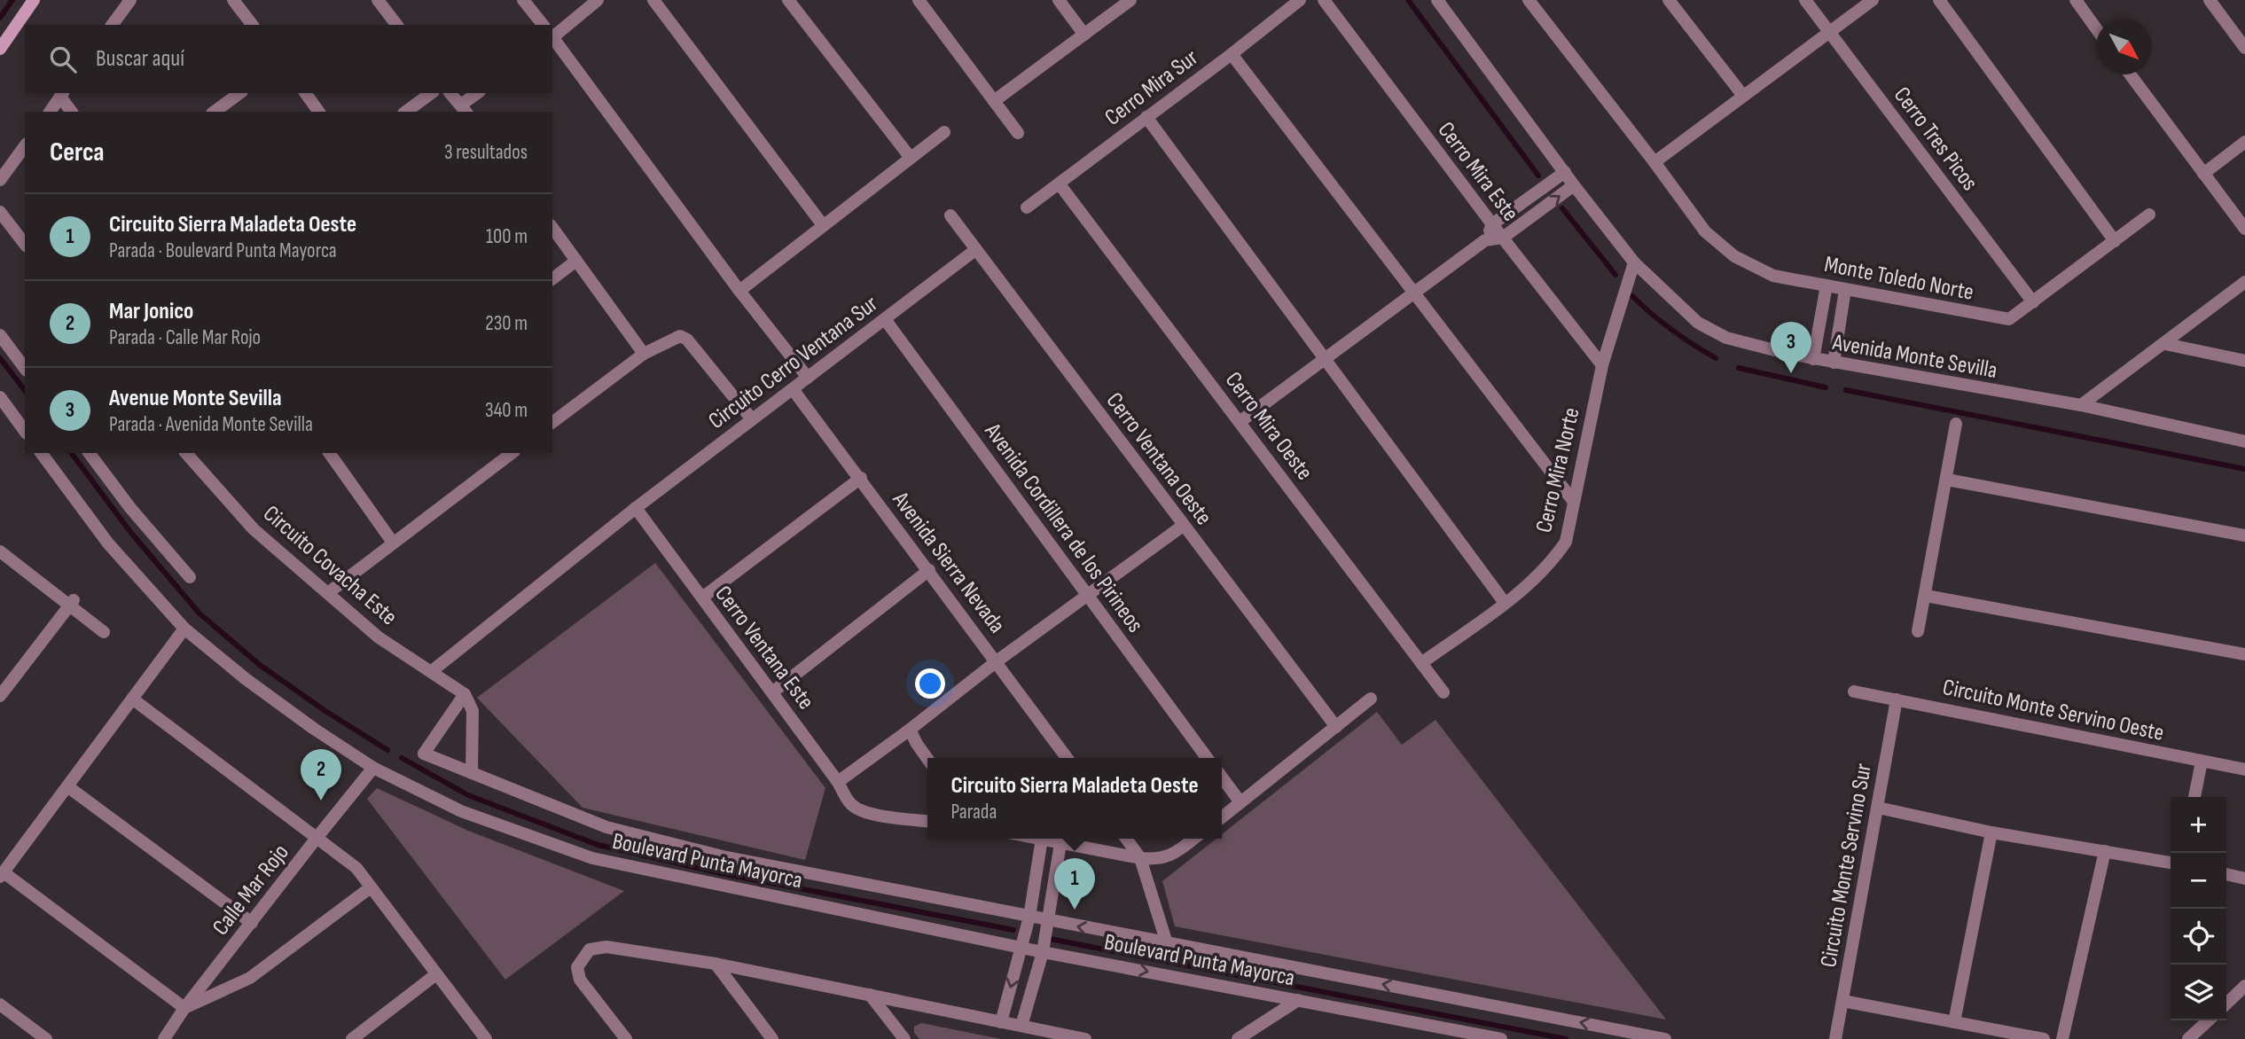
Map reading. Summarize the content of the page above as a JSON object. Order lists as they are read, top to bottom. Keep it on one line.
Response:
{"streets":{"street":["Cerro Mira Sur","Cerro Tres Picos","Cerro Mira Este","Monte Toledo Norte","Avenida Monte Sevilla","Circuito Cerro Ventana Sur","Cerro Mira Oeste","Cerro Ventana Oeste","Cerro Mira Norte","Avenida Cordillera de los Pirineos","Avenida Sierra Nevada","Circuito Covacha Este","Cerro Ventana Este","Circuito Monte Servino Oeste","Boulevard Punta Mayorca","Circuito Monte Servino Sur","Calle Mar Rojo"]},"crossings":[["Cerro Mira Sur","Cerro Mira Oeste"],["Cerro Tres Picos","Monte Toledo Norte"],["Cerro Mira Este","Cerro Mira Norte"],["Avenida Monte Sevilla","Cerro Mira Norte"],["Circuito Cerro Ventana Sur","Cerro Ventana Oeste"],["Circuito Cerro Ventana Sur","Avenida Cordillera de los Pirineos"],["Circuito Cerro Ventana Sur","Avenida Sierra Nevada"],["Circuito Cerro Ventana Sur","Circuito Covacha Este"],["Circuito Cerro Ventana Sur","Cerro Ventana Este"],["Cerro Mira Oeste","Cerro Mira Norte"],["Circuito Covacha Este","Boulevard Punta Mayorca"],["Circuito Monte Servino Oeste","Circuito Monte Servino Sur"],["Boulevard Punta Mayorca","Calle Mar Rojo"]],"north":"bottom right","page":{"search":"Buscar aquí","heading":["Cerca","3 resultados"],"list":[{"mark":"1","name":"Circuito Sierra Maladeta Oeste","note":"Parada · Boulevard Punta Mayorca","value":"100 m"},{"mark":"2","name":"Mar Jonico","note":"Parada · Calle Mar Rojo","value":"230 m"},{"mark":"3","name":"Avenue Monte Sevilla","note":"Parada · Avenida Monte Sevilla","value":"340 m"}],"pins":["3","2","1"],"popup":["Circuito Sierra Maladeta Oeste","Parada"],"map_buttons":["+","−"]}}
